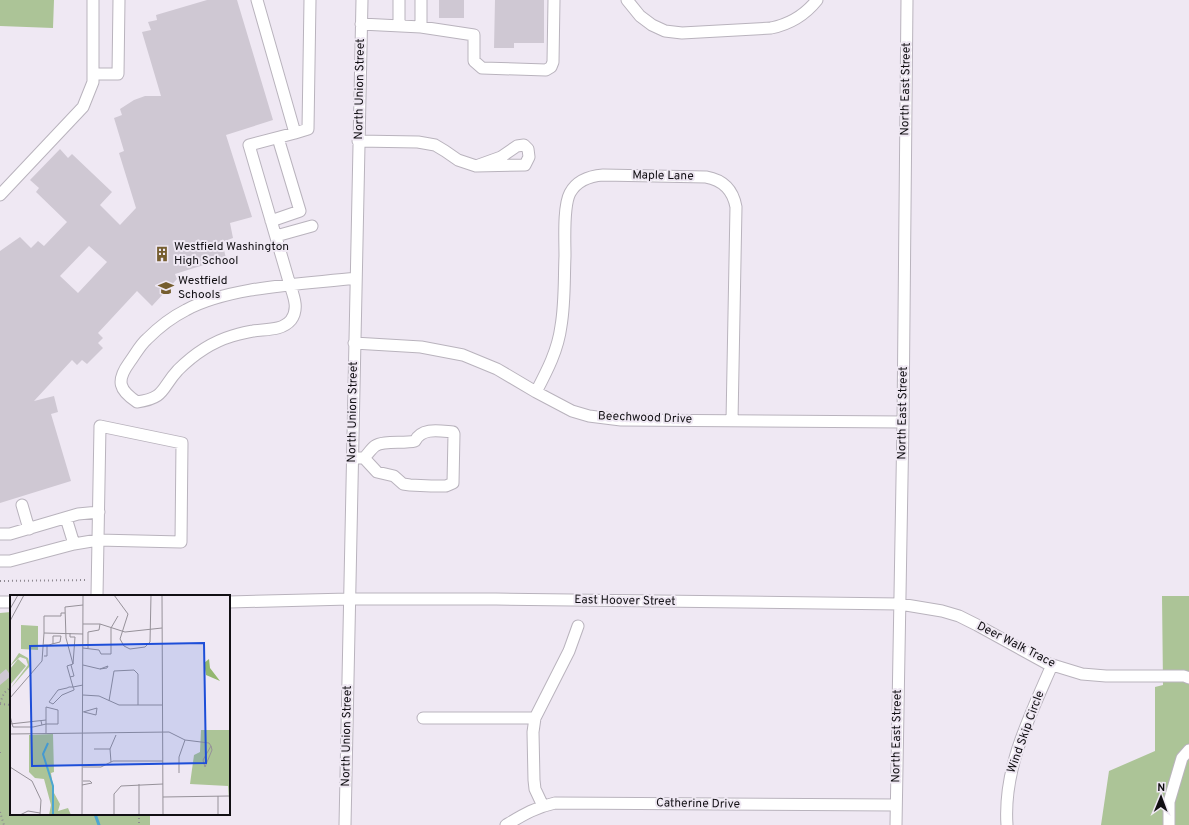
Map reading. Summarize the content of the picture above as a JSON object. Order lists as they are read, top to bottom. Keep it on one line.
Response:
{"streets":{"street":["North Union Street","North East Street","Maple Lane","Beechwood Drive","East Hoover Street","Deer Walk Trace","Wind Skip Circle","Catherine Drive"]},"crossings":[["North Union Street","Beechwood Drive"],["North Union Street","East Hoover Street"],["North East Street","Beechwood Drive"],["North East Street","East Hoover Street"],["North East Street","Deer Walk Trace"],["North East Street","Catherine Drive"],["Maple Lane","Beechwood Drive"],["East Hoover Street","Deer Walk Trace"],["Deer Walk Trace","Wind Skip Circle"]],"places":{"building":["Westfield Washington High School"],"school or university":["Westfield Schools"]},"north":"top"}
